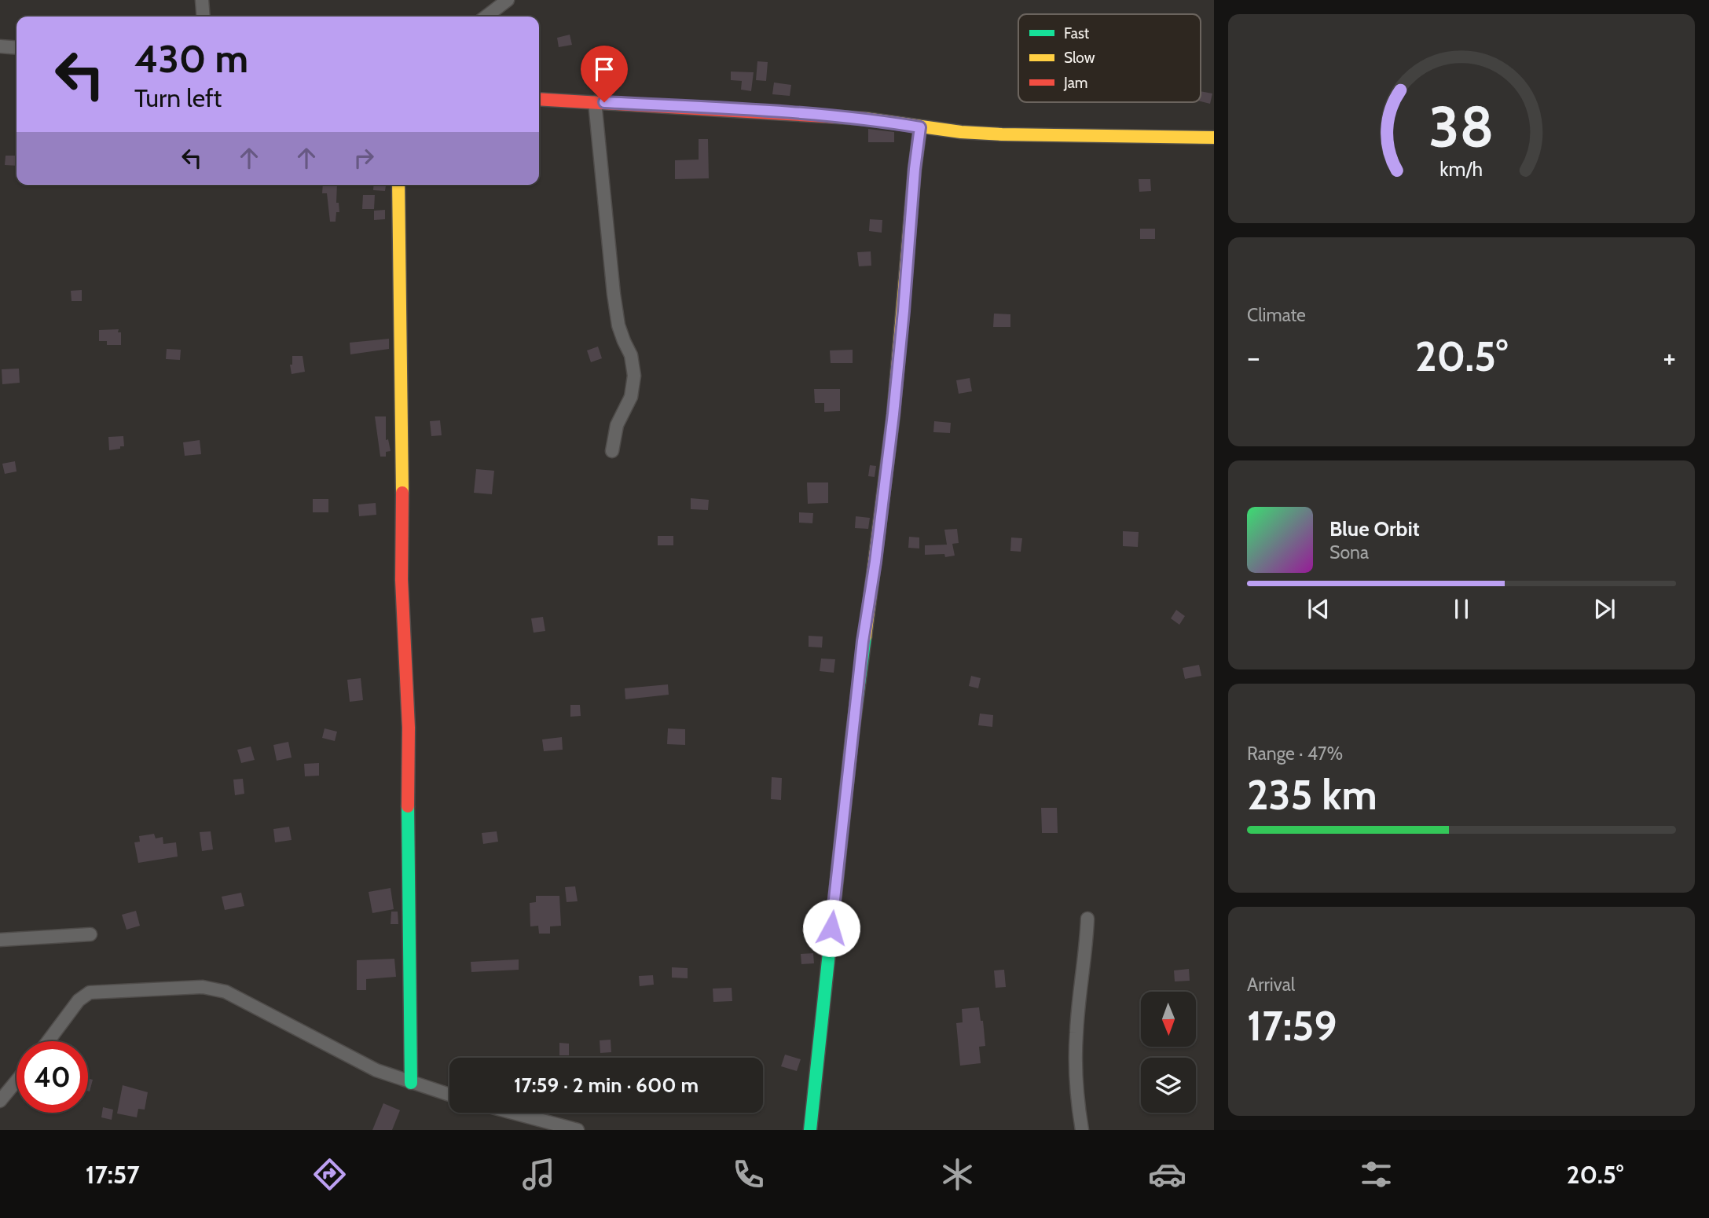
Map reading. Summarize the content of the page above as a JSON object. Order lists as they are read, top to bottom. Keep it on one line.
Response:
{"legend":["Fast","Slow","Jam"],"north":"bottom","page":{"turn":["430 m","Turn left"],"tile":["Climate",["Range · 47%","235 km"],["Arrival","17:59"]],"heat":["−","20.5°","+"],"song":["Blue Orbit","Sona"],"limit":"40","trip":"17:59 · 2 min · 600 m","tabs":["17:57","20.5°"],"gauge":["38","km/h"]}}
